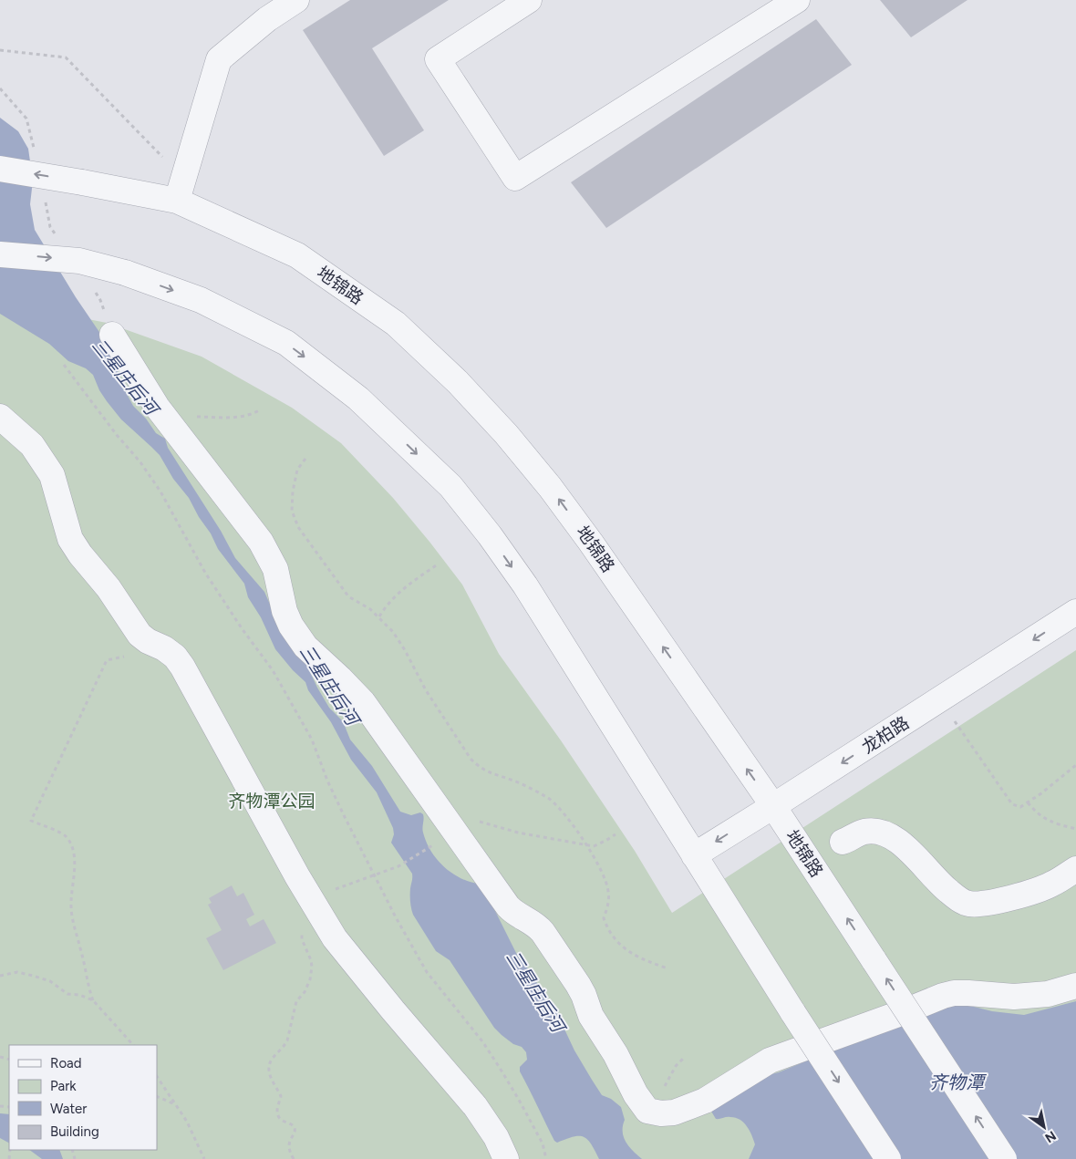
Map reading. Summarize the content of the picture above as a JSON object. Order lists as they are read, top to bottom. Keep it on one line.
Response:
{"streets":{"street":["地锦路","龙柏路"]},"crossings":[["地锦路","龙柏路"]],"one_way":["龙柏路"],"water":["三星庄后河","齐物潭"],"parks":["齐物潭公园"],"legend":["Road","Park","Water","Building"],"north":"bottom right"}
